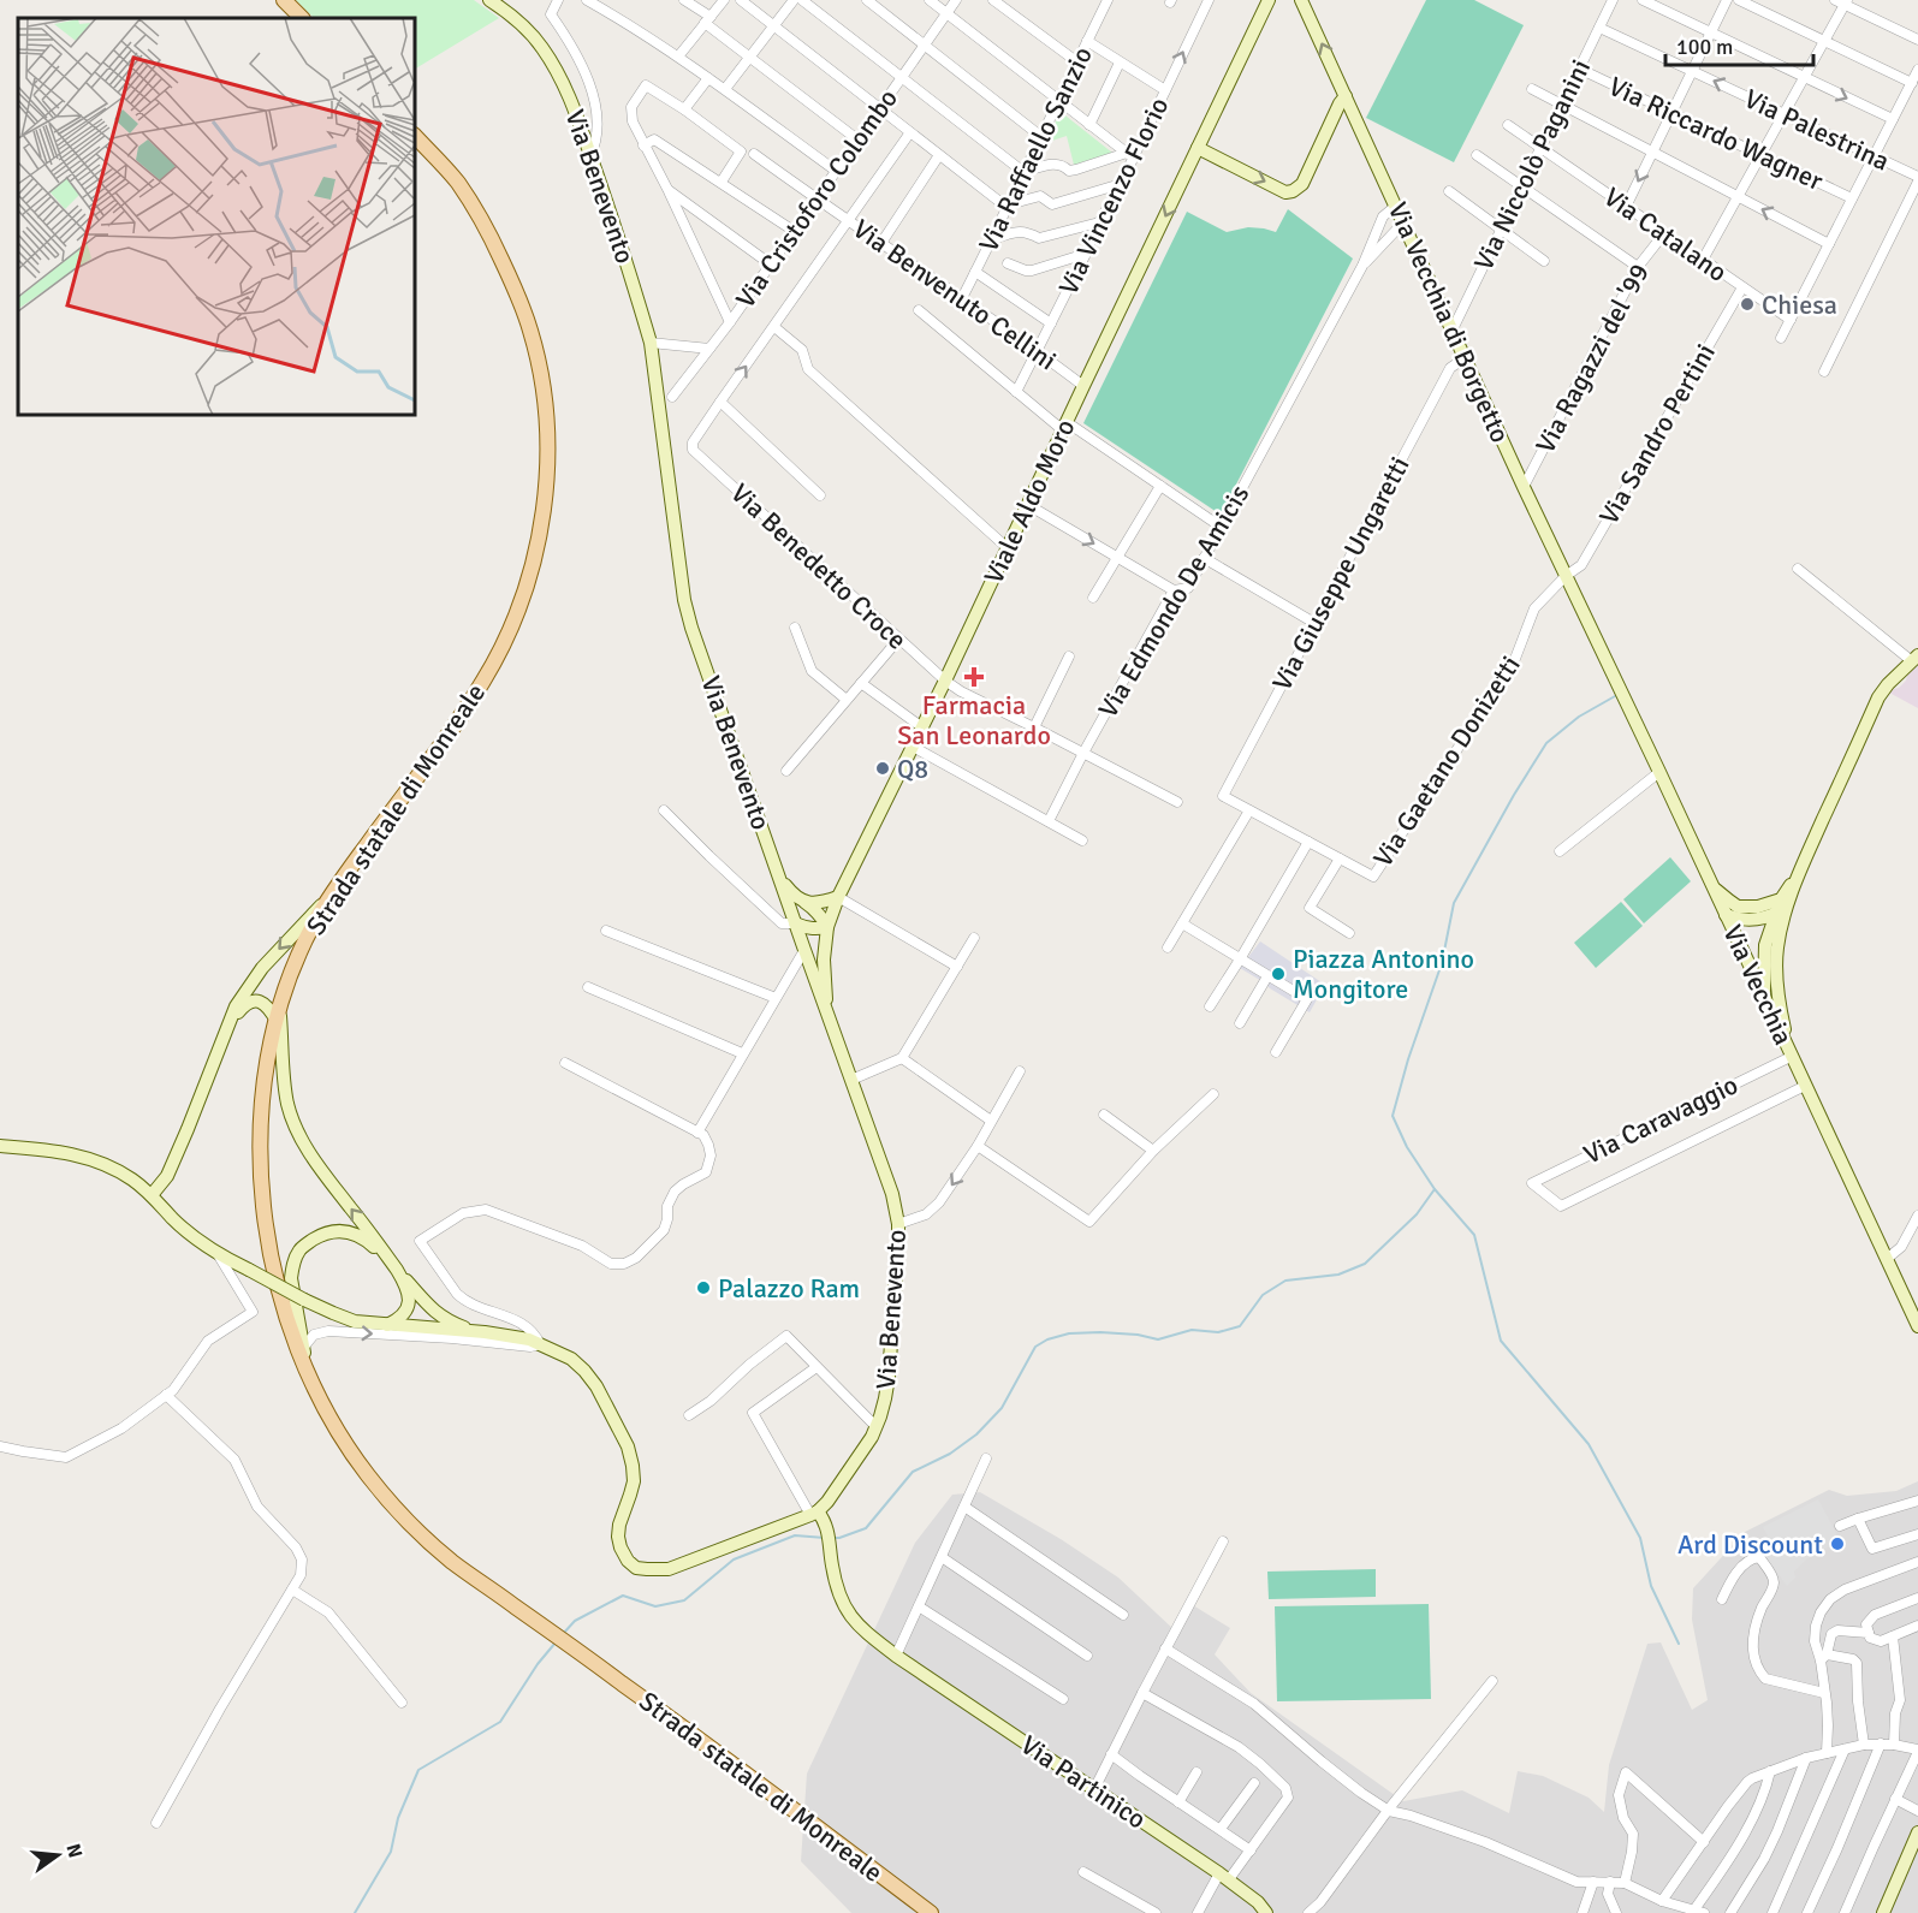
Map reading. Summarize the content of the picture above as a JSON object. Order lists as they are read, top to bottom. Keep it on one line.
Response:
{"streets":{"main road":["Via Benevento","Via Vecchia di Borgetto","Viale Aldo Moro","Strada statale di Monreale","Via Vecchia","Via Partinico"],"street":["Via Palestrina","Via Riccardo Wagner","Via Raffaello Sanzio","Via Niccolò Paganini","Via Vincenzo Florio","Via Cristoforo Colombo","Via Catalano","Via Benvenuto Cellini","Via Ragazzi del '99","Via Sandro Pertini","Via Benedetto Croce","Via Giuseppe Ungaretti","Via Edmondo De Amicis","Via Gaetano Donizetti","Via Caravaggio"]},"crossings":[["Via Palestrina","Via Niccolò Paganini"],["Via Riccardo Wagner","Via Niccolò Paganini"],["Via Raffaello Sanzio","Via Benvenuto Cellini"],["Via Niccolò Paganini","Via Catalano"],["Via Niccolò Paganini","Via Vecchia di Borgetto"],["Via Benevento","Viale Aldo Moro"],["Via Benevento","Via Partinico"],["Via Vincenzo Florio","Via Benvenuto Cellini"],["Via Cristoforo Colombo","Via Benvenuto Cellini"],["Via Catalano","Via Ragazzi del '99"],["Via Catalano","Via Sandro Pertini"],["Via Benvenuto Cellini","Viale Aldo Moro"],["Via Vecchia di Borgetto","Via Ragazzi del '99"],["Via Vecchia di Borgetto","Via Sandro Pertini"],["Via Vecchia di Borgetto","Via Giuseppe Ungaretti"],["Via Vecchia di Borgetto","Via Gaetano Donizetti"],["Via Vecchia di Borgetto","Via Vecchia"],["Via Sandro Pertini","Via Gaetano Donizetti"],["Viale Aldo Moro","Via Benedetto Croce"],["Via Benedetto Croce","Via Edmondo De Amicis"],["Via Vecchia","Via Caravaggio"]],"places":{"other":["Chiesa","Q8","Piazza Antonino Mongitore","Palazzo Ram","Ard Discount"],"health":["Farmacia San Leonardo"]},"scale_bar":"100 m","north":"right"}
